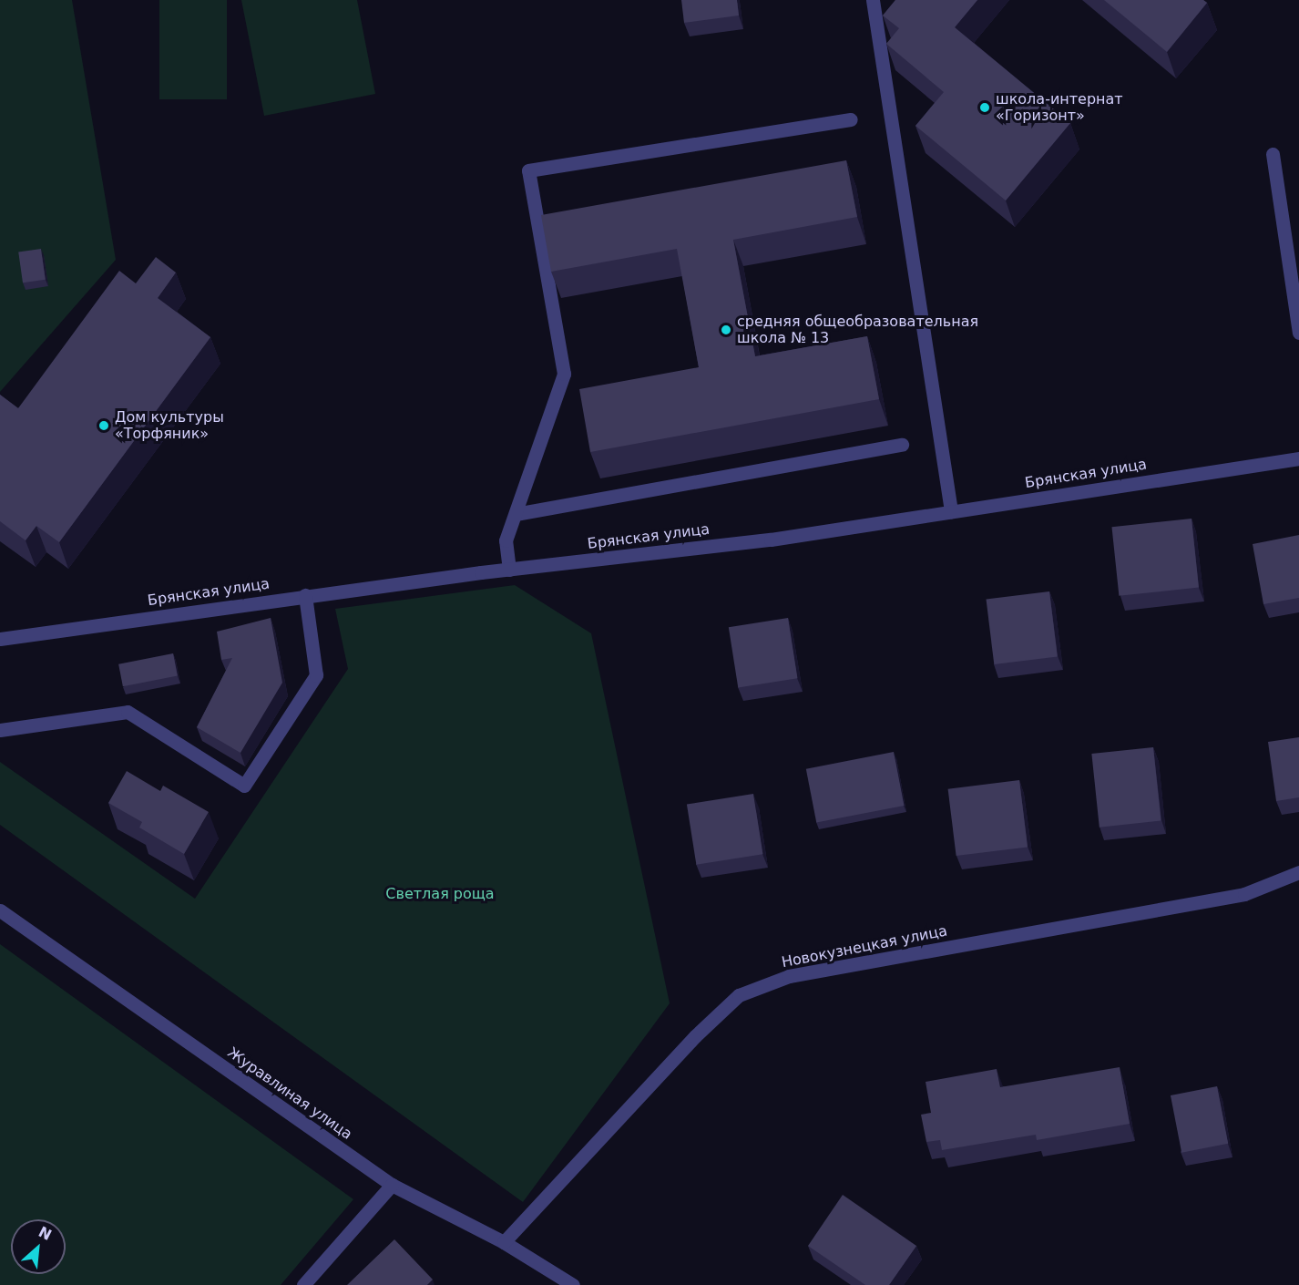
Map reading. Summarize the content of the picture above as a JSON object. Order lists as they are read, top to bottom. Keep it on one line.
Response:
{"streets":{"street":["Брянская улица","Новокузнецкая улица","Журавлиная улица"]},"crossings":[["Новокузнецкая улица","Журавлиная улица"]],"parks":["Светлая роща"],"places":["школа-интернат «Горизонт»","средняя общеобразовательная школа № 13","Дом культуры «Торфяник»"],"north":"top right"}
